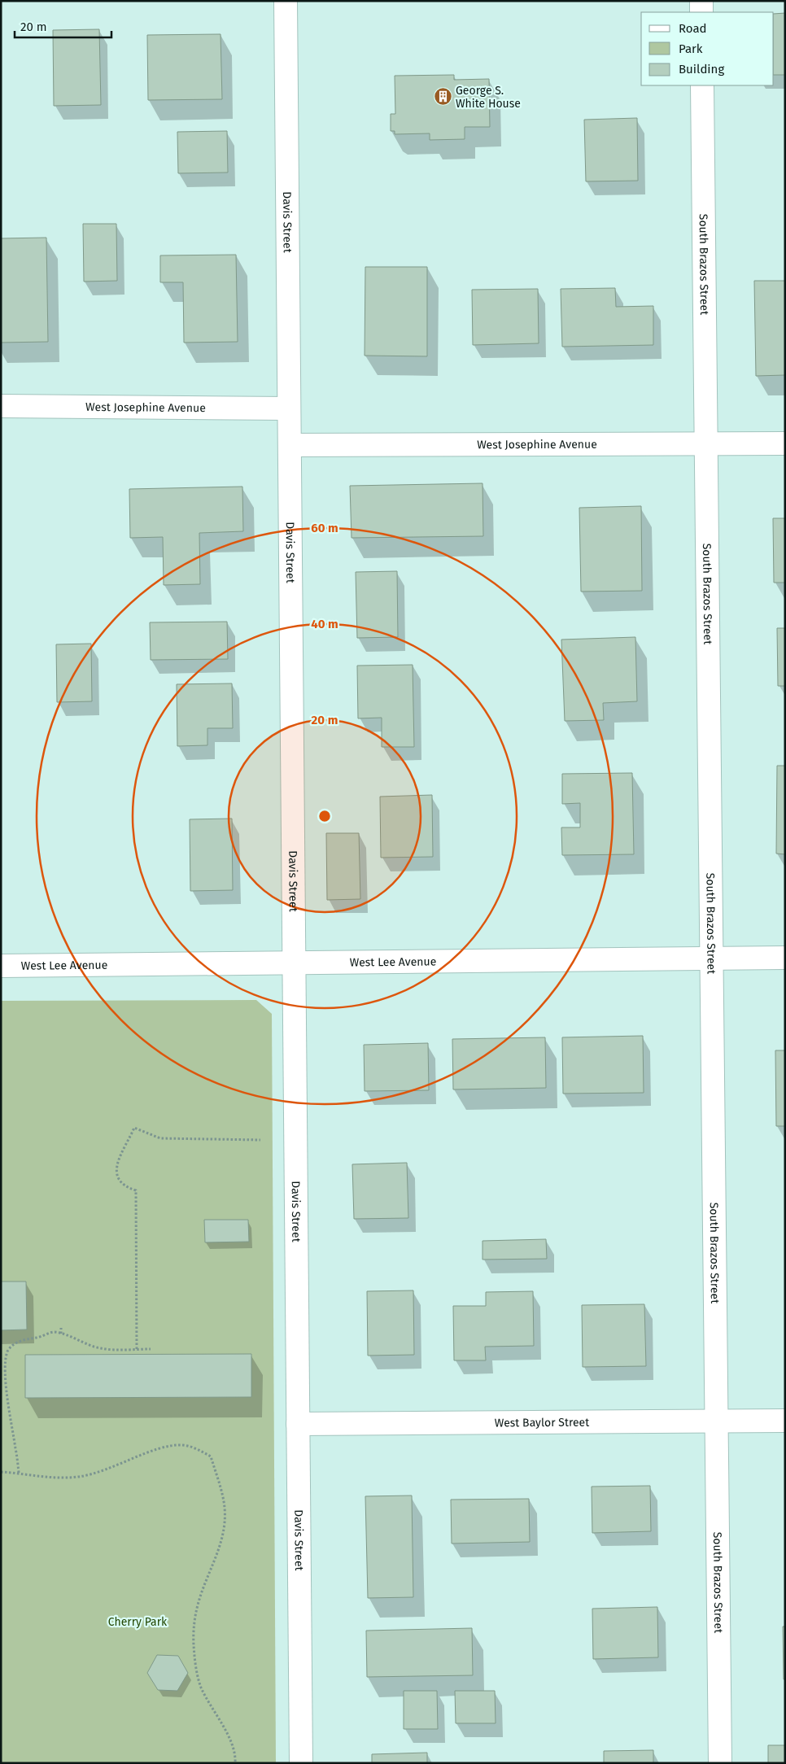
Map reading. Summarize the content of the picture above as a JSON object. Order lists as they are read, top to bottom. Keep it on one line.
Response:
{"streets":{"street":["Davis Street","South Brazos Street","West Josephine Avenue","West Lee Avenue","West Baylor Street"]},"crossings":[["Davis Street","West Josephine Avenue"],["Davis Street","West Lee Avenue"],["Davis Street","West Baylor Street"],["South Brazos Street","West Josephine Avenue"],["South Brazos Street","West Lee Avenue"],["South Brazos Street","West Baylor Street"]],"parks":["Cherry Park"],"places":{"building":["George S. White House"]},"legend":["Road","Park","Building"],"scale_bar":"20 m","rings":["60 m","40 m","20 m"]}
